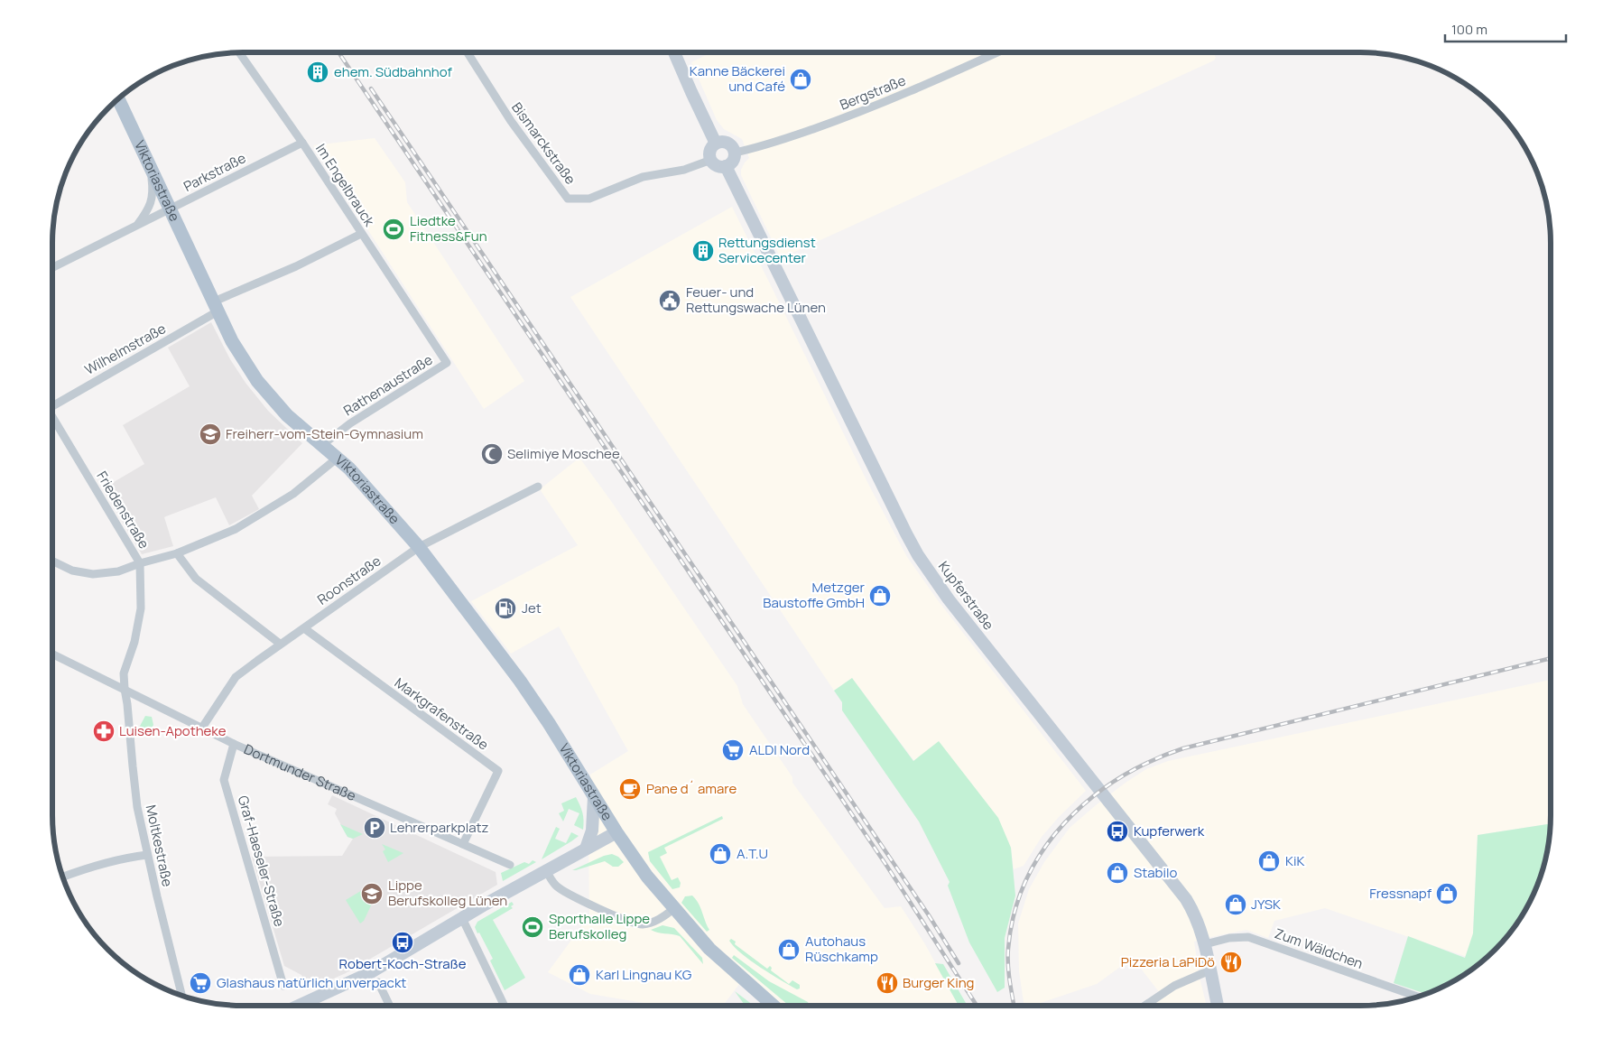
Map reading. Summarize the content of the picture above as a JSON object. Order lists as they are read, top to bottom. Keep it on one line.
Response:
{"streets":{"main road":["Viktoriastraße"],"street":["Bergstraße","Bismarckstraße","Parkstraße","Im Engelbrauck","Wilhelmstraße","Rathenaustraße","Friedenstraße","Roonstraße","Kupferstraße","Markgrafenstraße","Dortmunder Straße","Moltkestraße","Graf-Haeseler-Straße","Zum Wäldchen"]},"crossings":[["Bergstraße","Bismarckstraße"],["Bergstraße","Kupferstraße"],["Bismarckstraße","Kupferstraße"],["Parkstraße","Viktoriastraße"],["Parkstraße","Im Engelbrauck"],["Viktoriastraße","Wilhelmstraße"],["Viktoriastraße","Rathenaustraße"],["Viktoriastraße","Roonstraße"],["Im Engelbrauck","Wilhelmstraße"],["Im Engelbrauck","Rathenaustraße"],["Friedenstraße","Dortmunder Straße"],["Friedenstraße","Moltkestraße"],["Roonstraße","Markgrafenstraße"],["Roonstraße","Dortmunder Straße"],["Kupferstraße","Zum Wäldchen"],["Markgrafenstraße","Dortmunder Straße"],["Dortmunder Straße","Moltkestraße"],["Dortmunder Straße","Graf-Haeseler-Straße"]],"places":{"building":["ehem. Südbahnhof","Rettungsdienst Servicecenter"],"shop":["Kanne Bäckerei und Café","Metzger Baustoffe GmbH","A.T.U","KiK","Stabilo","Fressnapf","JYSK","Autohaus Rüschkamp","Karl Lingnau KG"],"sports":["Liedtke Fitness&Fun","Sporthalle Lippe Berufskolleg"],"public building":["Feuer- und Rettungswache Lünen"],"school or university":["Freiherr-vom-Stein-Gymnasium","Lippe Berufskolleg Lünen"],"mosque":["Selimiye Moschee"],"fuel station":["Jet"],"pharmacy":["Luisen-Apotheke"],"supermarket":["ALDI Nord","Glashaus natürlich unverpackt"],"cafe":["Pane d´ amare"],"parking":["Lehrerparkplatz"],"bus stop":["Kupferwerk","Robert-Koch-Straße"],"restaurant":["Pizzeria LaPiDö","Burger King"]},"scale_bar":"100 m"}
